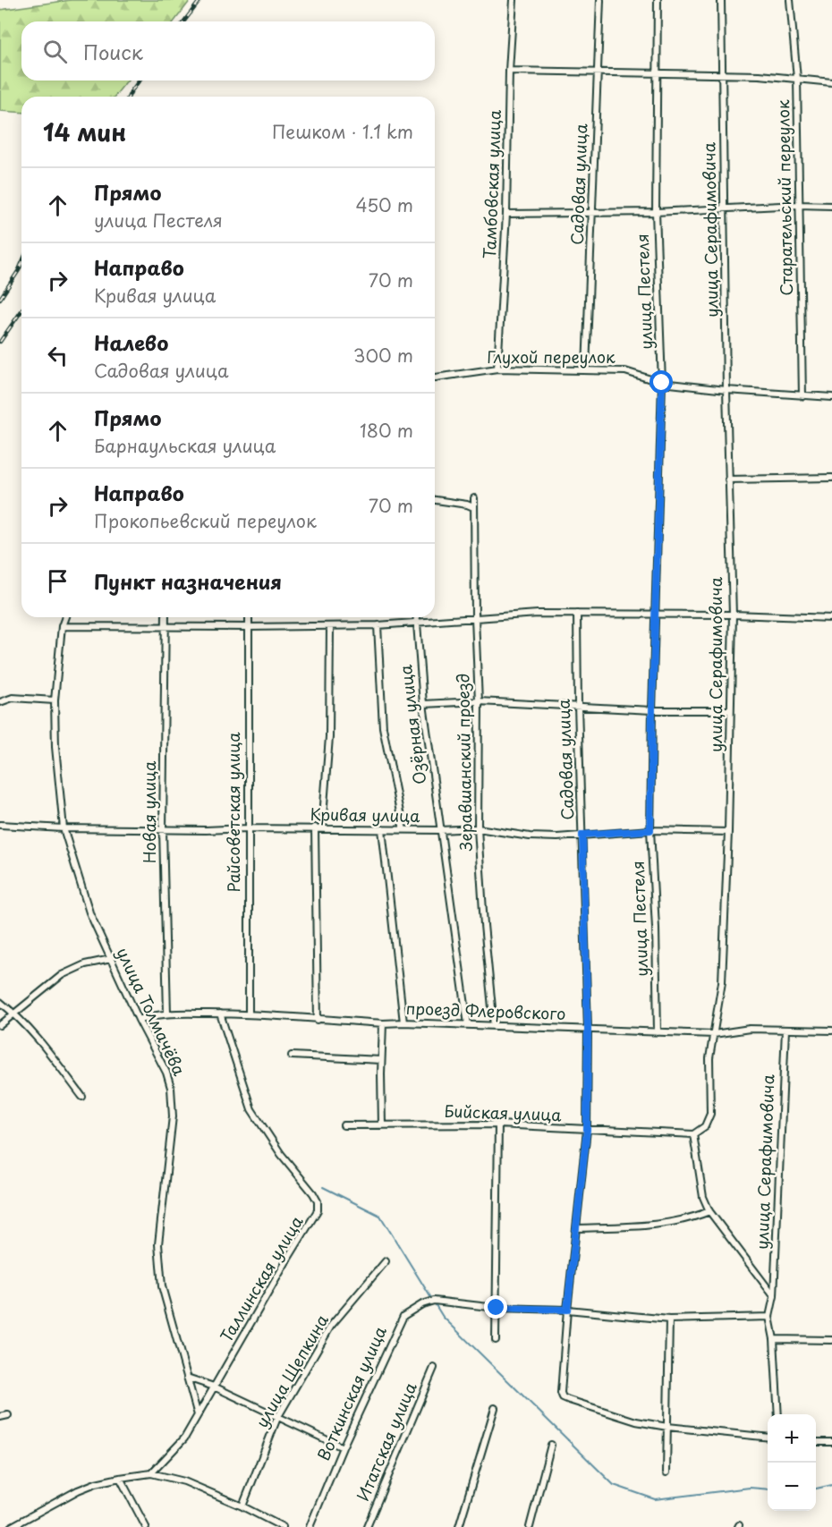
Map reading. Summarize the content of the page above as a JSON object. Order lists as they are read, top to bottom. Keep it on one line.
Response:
{"streets":{"street":["Тамбовская улица","Садовая улица","Старательский переулок","улица Серафимовича","улица Пестеля","Глухой переулок","Озёрная улица","Зеравшанский проезд","Новая улица","Райсоветская улица","Кривая улица","улица Толмачёва","проезд Флеровского","Бийская улица","Таллинская улица","улица Щепкина","Воткинская улица","Итатская улица"]},"crossings":[["Тамбовская улица","Глухой переулок"],["Садовая улица","Глухой переулок"],["Садовая улица","Кривая улица"],["Садовая улица","проезд Флеровского"],["Садовая улица","Бийская улица"],["Садовая улица","Воткинская улица"],["Старательский переулок","Глухой переулок"],["улица Серафимовича","Глухой переулок"],["улица Серафимовича","Кривая улица"],["улица Серафимовича","проезд Флеровского"],["улица Серафимовича","Бийская улица"],["улица Серафимовича","Воткинская улица"],["улица Пестеля","Глухой переулок"],["улица Пестеля","Кривая улица"],["улица Пестеля","проезд Флеровского"],["Озёрная улица","Кривая улица"],["Озёрная улица","проезд Флеровского"],["Зеравшанский проезд","Кривая улица"],["Зеравшанский проезд","проезд Флеровского"],["Новая улица","Кривая улица"],["Новая улица","проезд Флеровского"],["Райсоветская улица","Кривая улица"],["Райсоветская улица","проезд Флеровского"],["Кривая улица","улица Толмачёва"],["улица Толмачёва","проезд Флеровского"],["улица Толмачёва","Таллинская улица"],["проезд Флеровского","Таллинская улица"]],"page":{"search":"Поиск","heading":["14 мин","Пешком · 1.1 km"],"list":[["Прямо","улица Пестеля","450 m"],["Направо","Кривая улица","70 m"],["Налево","Садовая улица","300 m"],["Прямо","Барнаульская улица","180 m"],["Направо","Прокопьевский переулок","70 m"],"Пункт назначения"],"map_buttons":["+","−"]}}
